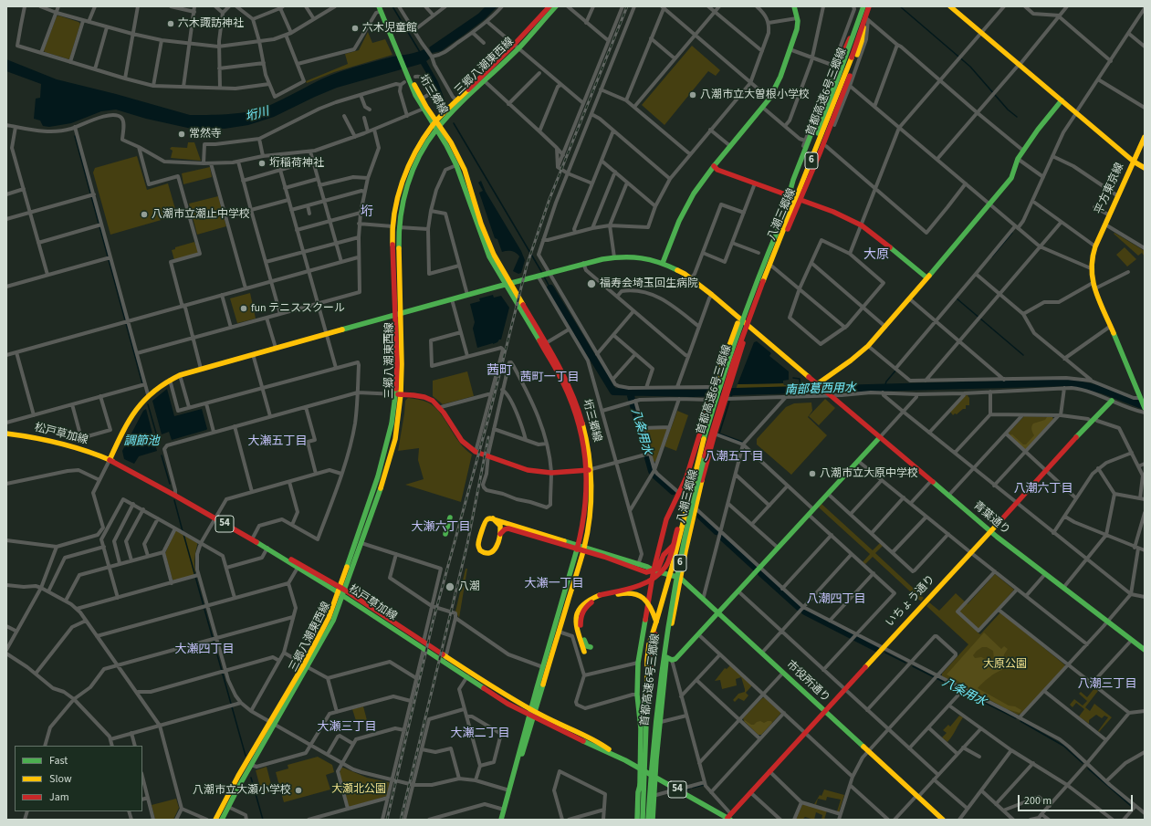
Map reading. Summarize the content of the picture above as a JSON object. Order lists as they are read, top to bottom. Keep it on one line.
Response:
{"streets":{"main road":["三郷八潮東西線","首都高速6号三郷線","垳三郷線","6","平方東京線","八潮三郷線","松戸草加線","青葉通り","54","いちょう通り","市役所通り"]},"crossings":[["三郷八潮東西線","垳三郷線"],["三郷八潮東西線","松戸草加線"],["三郷八潮東西線","青葉通り"],["首都高速6号三郷線","八潮三郷線"],["首都高速6号三郷線","松戸草加線"],["垳三郷線","松戸草加線"],["垳三郷線","青葉通り"],["八潮三郷線","松戸草加線"],["八潮三郷線","青葉通り"],["八潮三郷線","市役所通り"],["松戸草加線","青葉通り"],["松戸草加線","いちょう通り"],["青葉通り","いちょう通り"],["いちょう通り","市役所通り"]],"districts":["垳","大原","茜町","茜町一丁目","大瀬五丁目","八潮五丁目","八潮六丁目","大瀬六丁目","大瀬一丁目","八潮四丁目","大瀬四丁目","八潮三丁目","大瀬三丁目","大瀬二丁目"],"water":["垳川","南部葛西用水","八条用水","調節池"],"parks":["大原公園","大瀬北公園"],"places":["六木諏訪神社","六木児童館","八潮市立大曽根小学校","常然寺","垳稲荷神社","八潮市立潮止中学校","福寿会埼玉回生病院","fun テニススクール","八潮市立大原中学校","八潮","八潮市立大瀬小学校"],"legend":["Fast","Slow","Jam"],"scale_bar":"200 m"}
